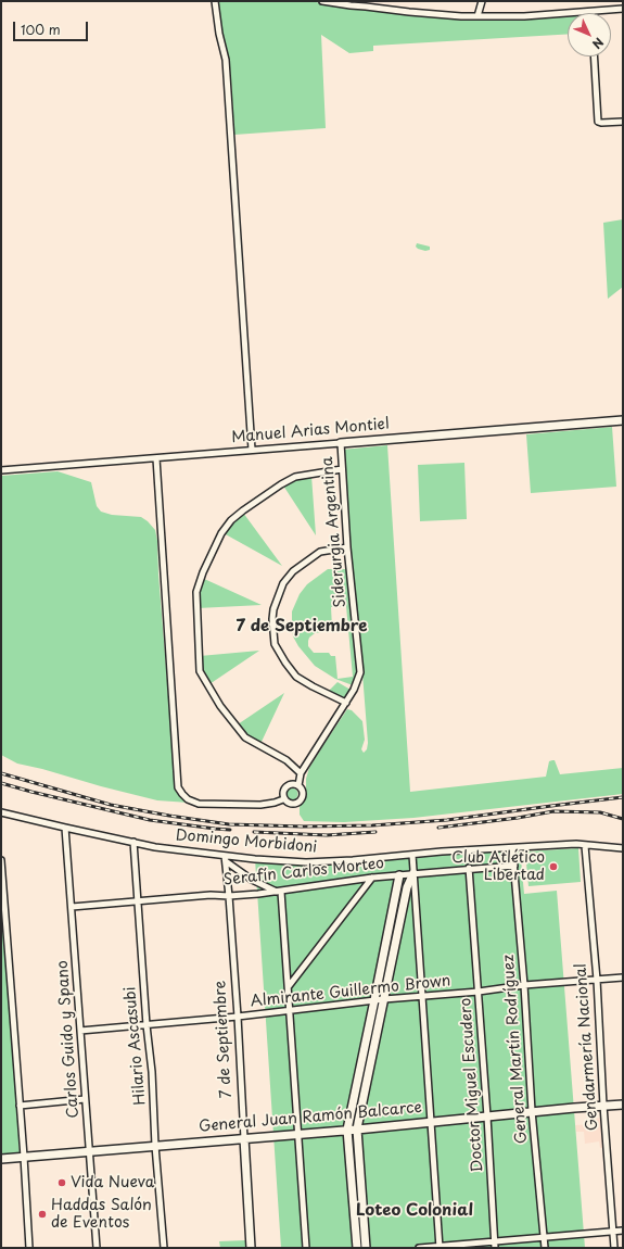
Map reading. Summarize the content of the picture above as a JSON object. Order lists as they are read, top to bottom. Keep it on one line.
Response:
{"streets":{"street":["Manuel Arias Montiel","Siderurgia Argentina","Domingo Morbidoni","Serafín Carlos Morteo","Almirante Guillermo Brown","Carlos Guido y Spano","7 de Septiembre","Hilario Ascasubi","Gendarmería Nacional","General Martín Rodríguez","Doctor Miguel Escudero","General Juan Ramón Balcarce"]},"crossings":[["Manuel Arias Montiel","Siderurgia Argentina"],["Domingo Morbidoni","Carlos Guido y Spano"],["Domingo Morbidoni","7 de Septiembre"],["Domingo Morbidoni","Hilario Ascasubi"],["Domingo Morbidoni","Gendarmería Nacional"],["Domingo Morbidoni","General Martín Rodríguez"],["Serafín Carlos Morteo","Carlos Guido y Spano"],["Serafín Carlos Morteo","7 de Septiembre"],["Serafín Carlos Morteo","Hilario Ascasubi"],["Serafín Carlos Morteo","General Martín Rodríguez"],["Serafín Carlos Morteo","Doctor Miguel Escudero"],["Almirante Guillermo Brown","Carlos Guido y Spano"],["Almirante Guillermo Brown","7 de Septiembre"],["Almirante Guillermo Brown","Hilario Ascasubi"],["Almirante Guillermo Brown","Gendarmería Nacional"],["Almirante Guillermo Brown","General Martín Rodríguez"],["Almirante Guillermo Brown","Doctor Miguel Escudero"],["Carlos Guido y Spano","General Juan Ramón Balcarce"],["7 de Septiembre","General Juan Ramón Balcarce"],["Hilario Ascasubi","General Juan Ramón Balcarce"],["Gendarmería Nacional","General Juan Ramón Balcarce"],["General Martín Rodríguez","General Juan Ramón Balcarce"],["Doctor Miguel Escudero","General Juan Ramón Balcarce"]],"districts":["7 de Septiembre","Loteo Colonial"],"places":["Club Atlético Libertad","Vida Nueva","Haddas Salón de Eventos"],"scale_bar":"100 m","north":"bottom right"}
